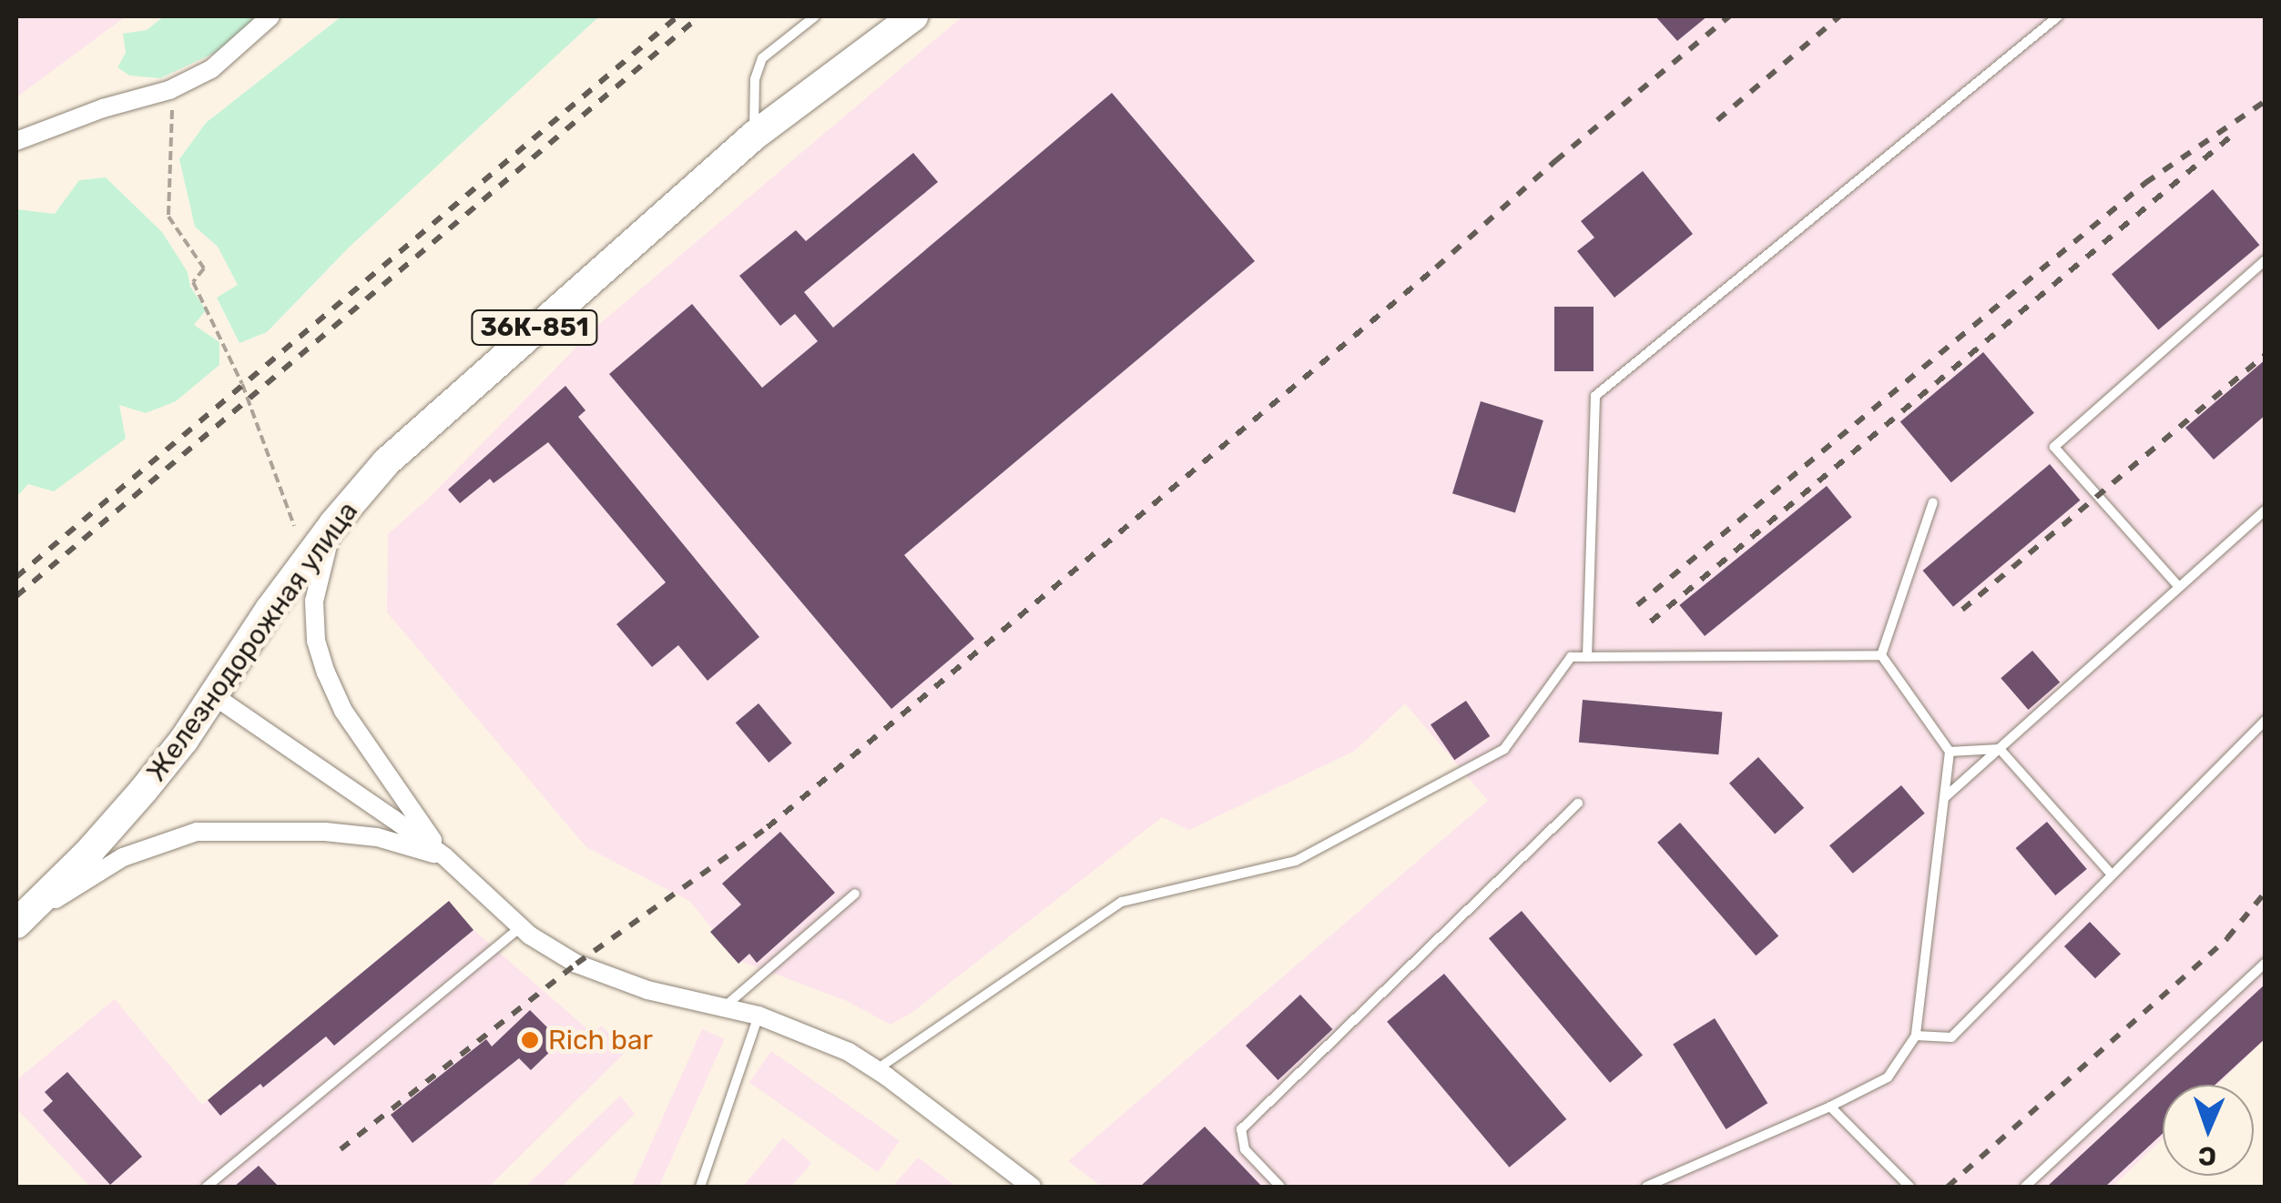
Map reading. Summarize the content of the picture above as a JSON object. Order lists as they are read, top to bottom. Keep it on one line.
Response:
{"streets":{"main road":["36К-851","Железнодорожная улица"]},"places":["Rich bar"],"north":"bottom"}
